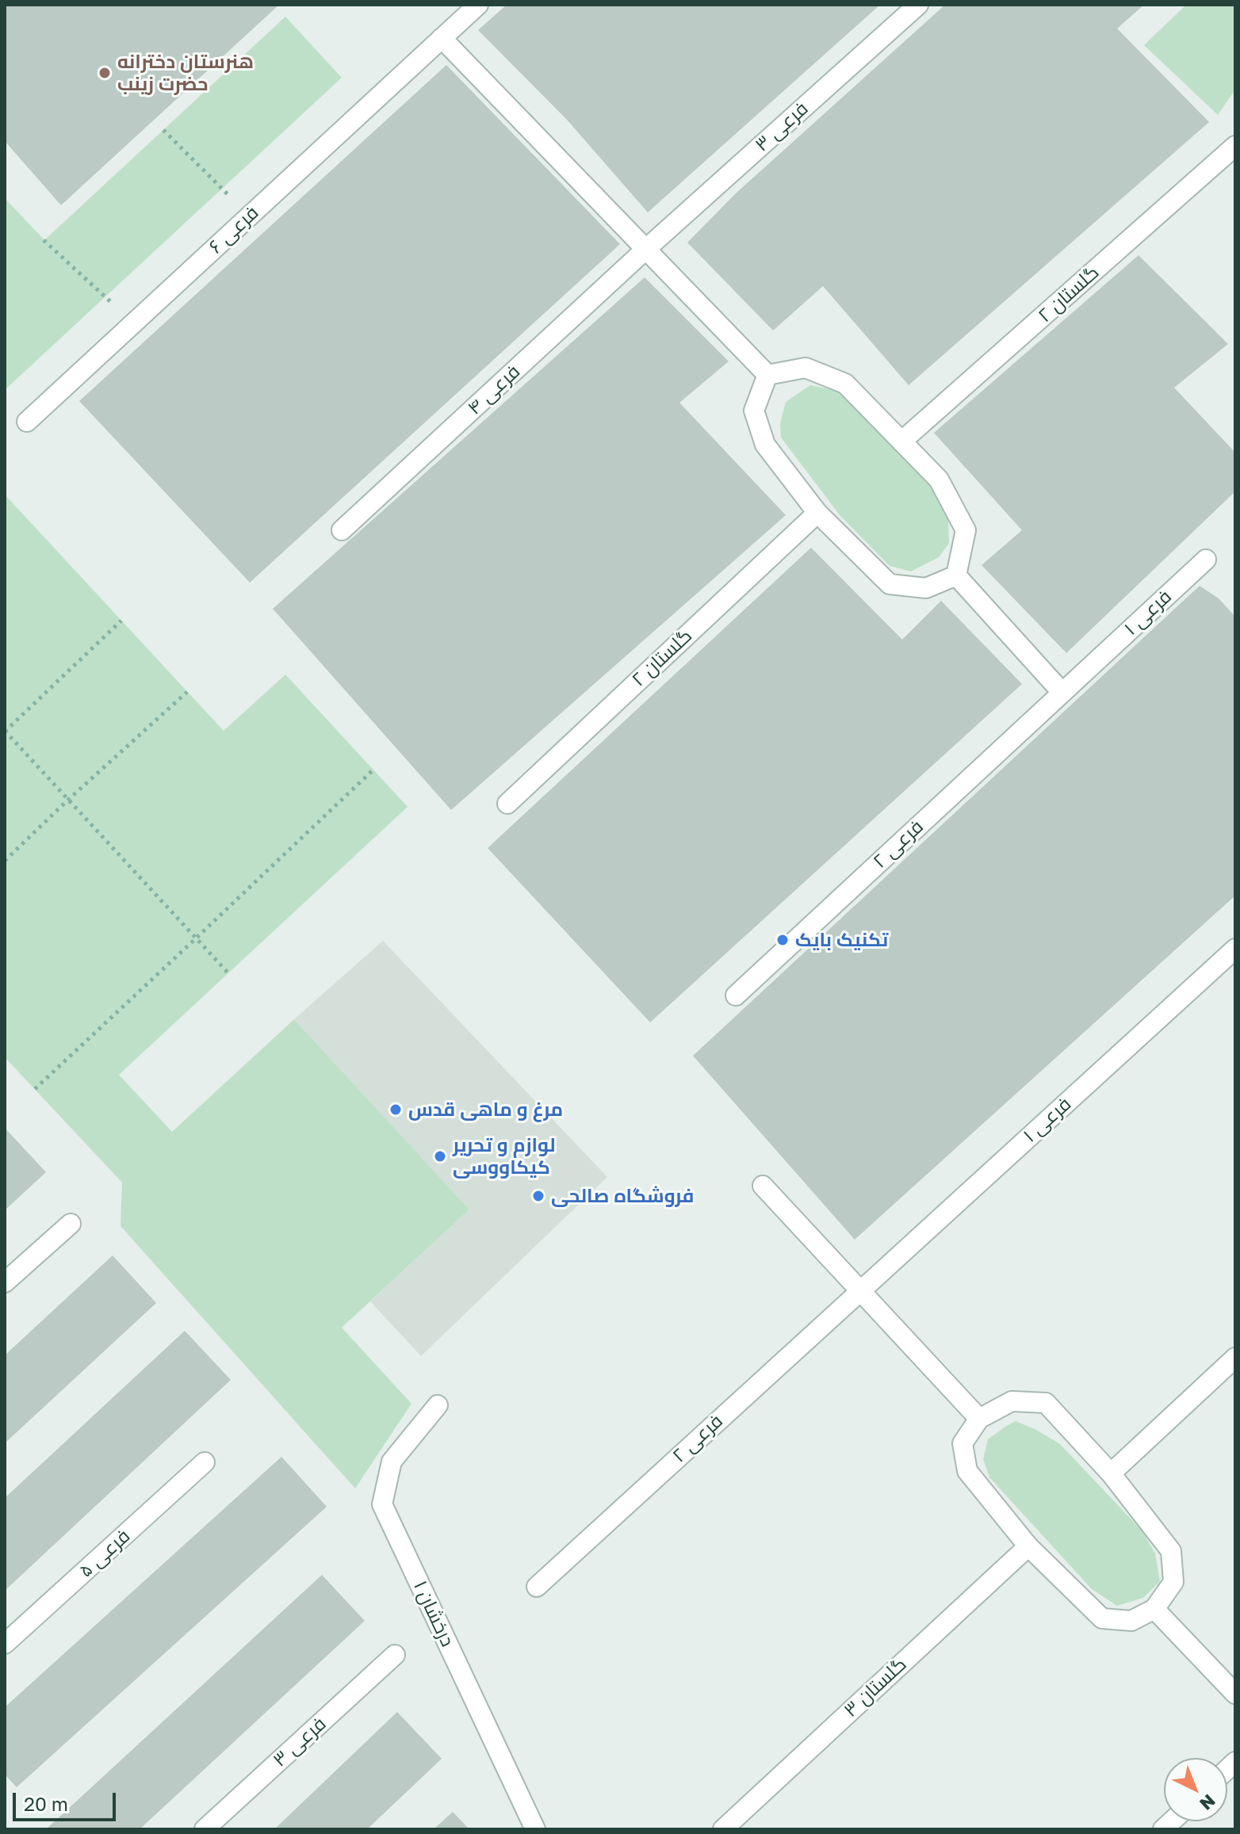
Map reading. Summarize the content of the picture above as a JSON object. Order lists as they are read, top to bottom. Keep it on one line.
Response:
{"streets":{"street":["فرعی ۳","فرعی ۶","گلستان ۲","فرعی ۴","فرعی ۱","فرعی ۲","فرعی ۵","درخشان ۱","گلستان ۳"]},"crossings":[["فرعی ۳","فرعی ۴"],["فرعی ۱","فرعی ۲"]],"places":["هنرستان دخترانه حضرت زینب","تکنیک بایک","مرغ و ماهی قدس","لوازم و تحریر کیکاووسی","فروشگاه صالحی"],"scale_bar":"20 m","north":"bottom right"}
